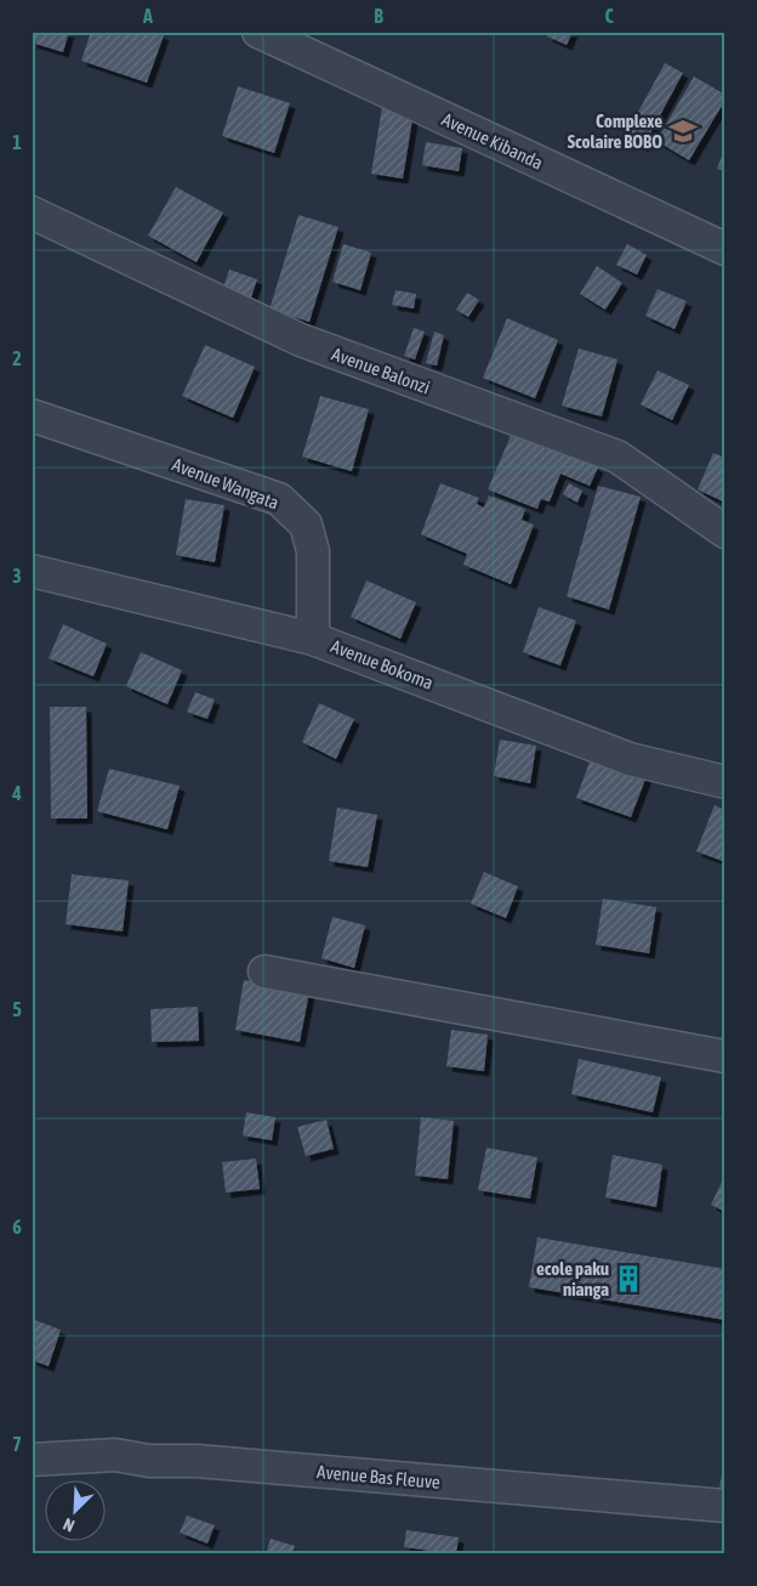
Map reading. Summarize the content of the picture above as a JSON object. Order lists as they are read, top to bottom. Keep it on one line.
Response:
{"streets":{"street":["Avenue Kibanda","Avenue Balonzi","Avenue Wangata","Avenue Bokoma","Avenue Bas Fleuve"]},"crossings":[["Avenue Wangata","Avenue Bokoma"]],"places":{"school or university":["Complexe Scolaire BOBO"],"building":["ecole paku nianga"]},"north":"bottom left","grid":{"columns":["A","B","C"],"rows":["1","2","3","4","5","6","7"]}}
